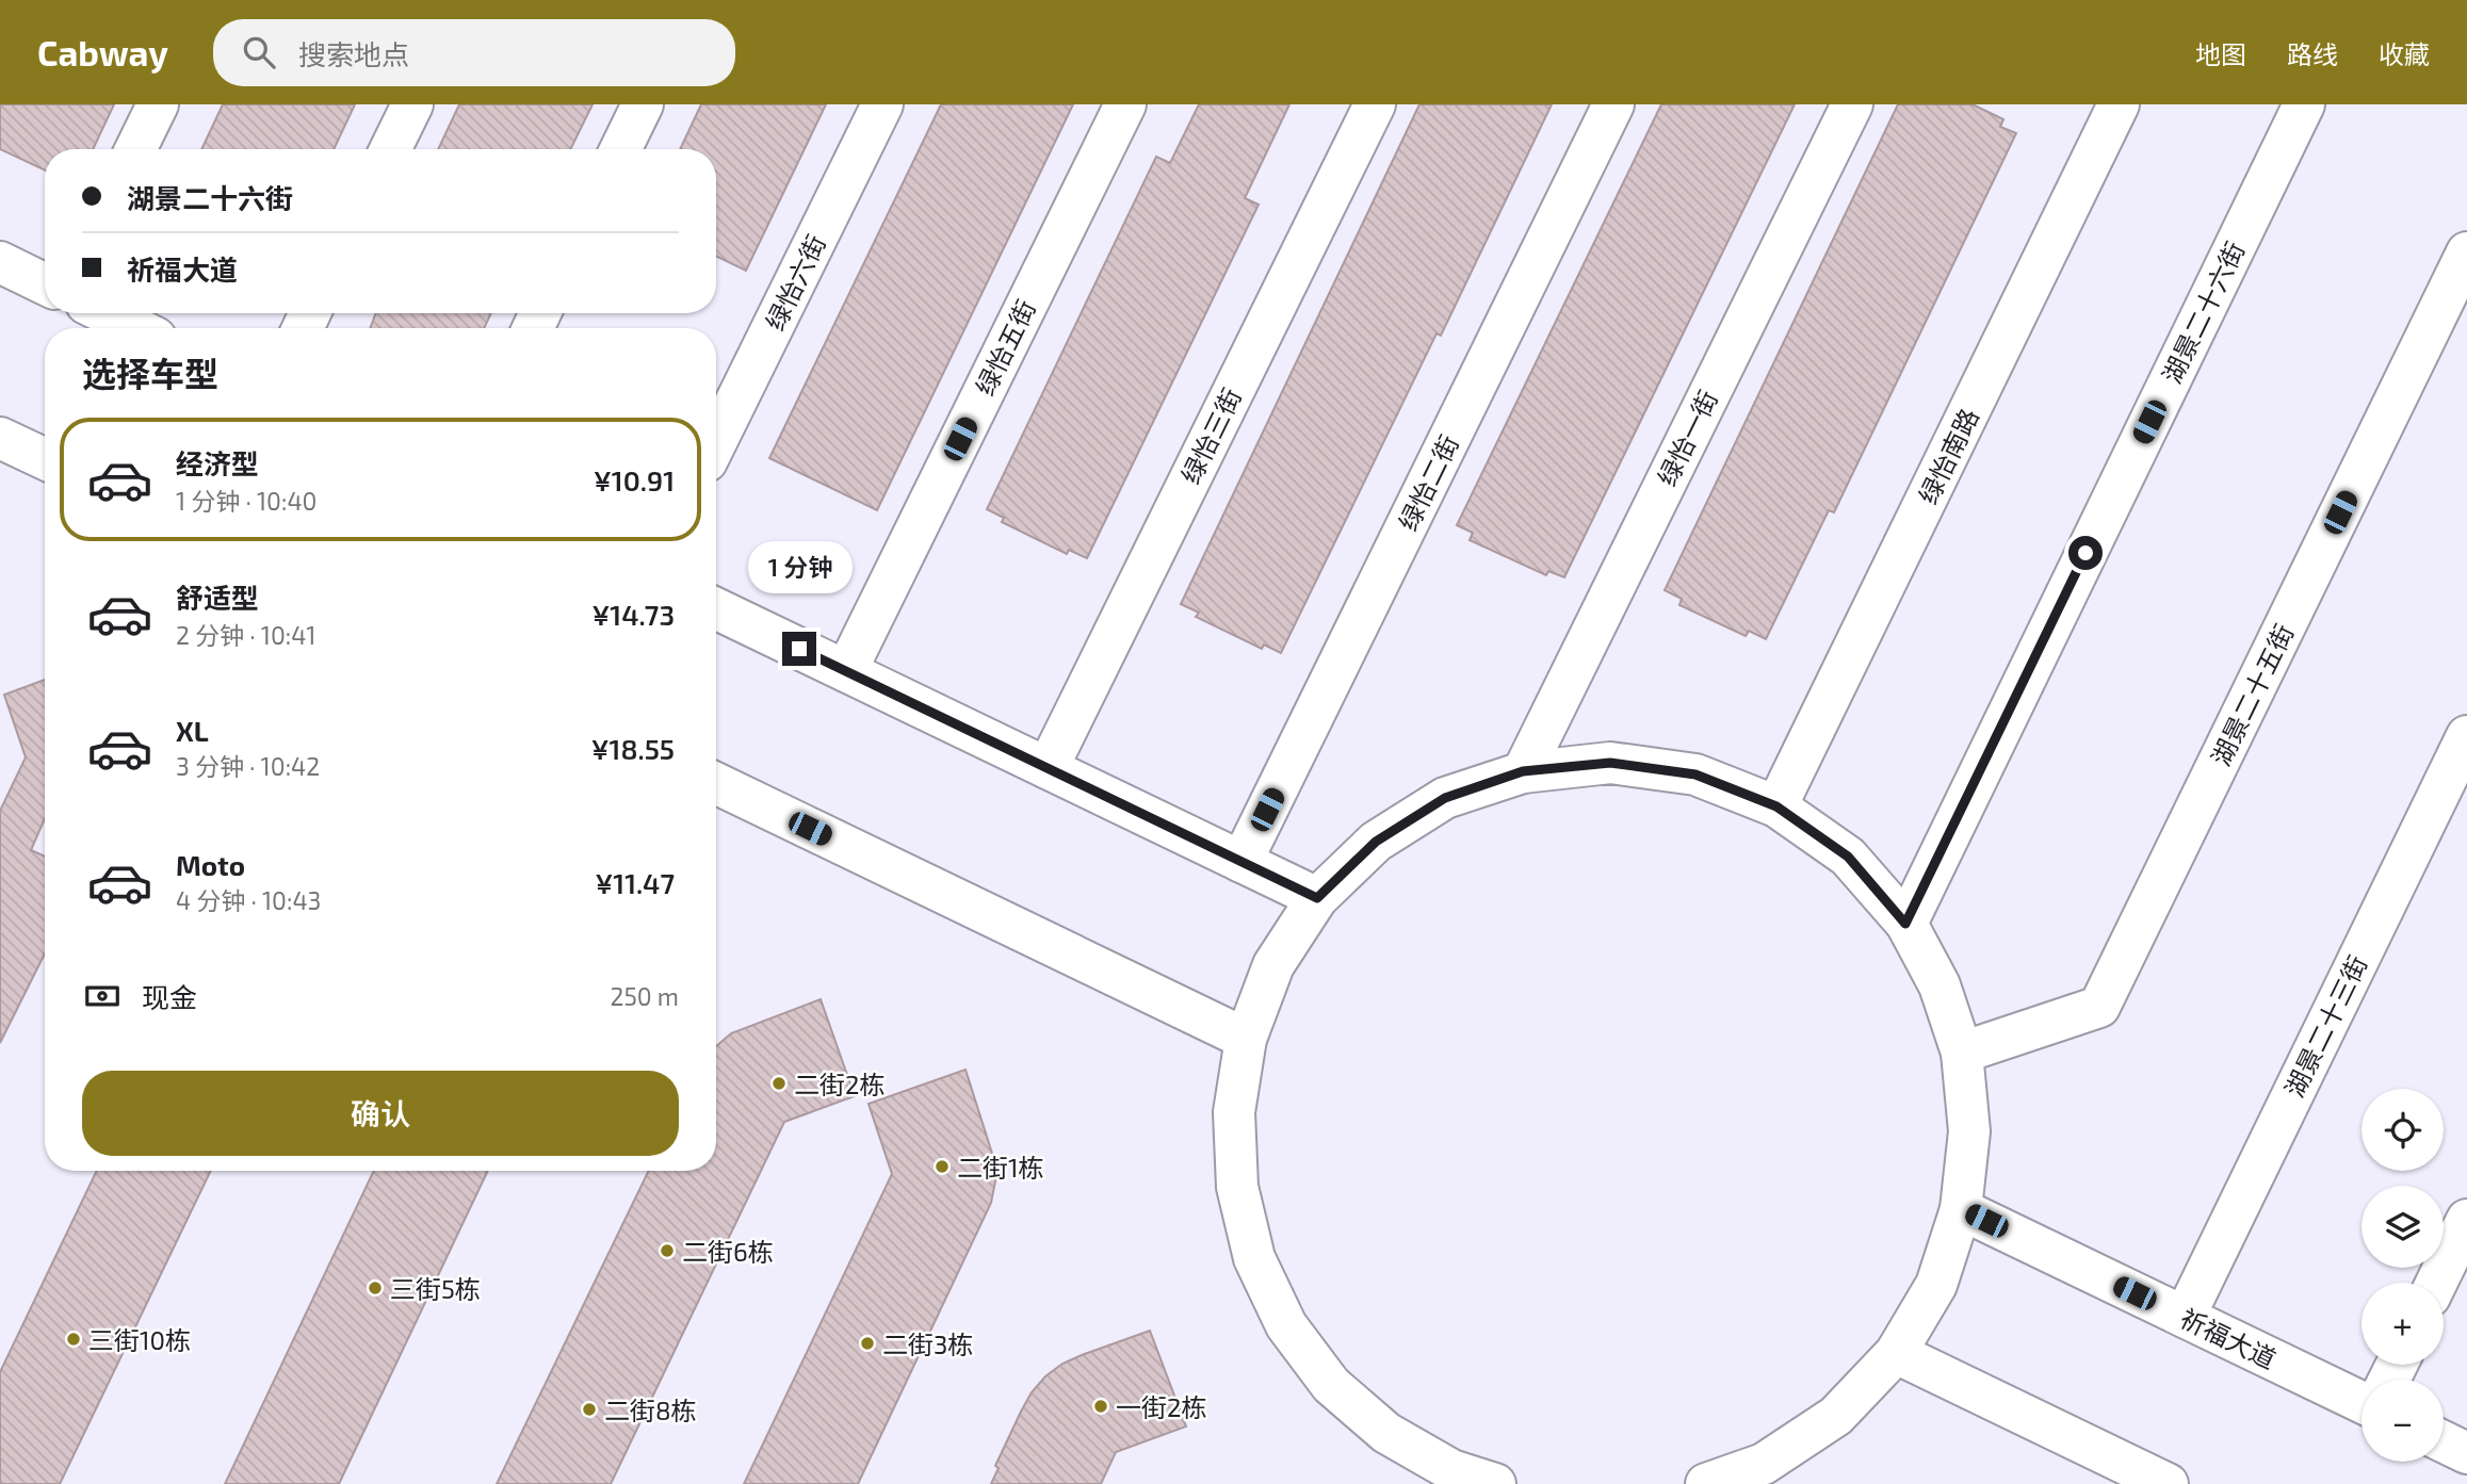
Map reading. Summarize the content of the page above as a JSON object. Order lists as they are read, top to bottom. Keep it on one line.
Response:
{"streets":{"street":["绿怡六街","湖景二十六街","绿怡五街","绿怡三街","绿怡一街","绿怡南路","绿怡二街","湖景二十五街","湖景二十三街","祈福大道"]},"crossings":[["湖景二十三街","祈福大道"]],"places":["二街2栋","二街1栋","二街6栋","三街5栋","三街10栋","二街3栋","一街2栋","二街8栋"],"page":{"header":"Cabway","search":"搜索地点","nav":["地图","路线","收藏"],"banner":["湖景二十六街","祈福大道"],"heading":"选择车型","list":[{"name":"经济型","note":"1 分钟 · 10:40","value":"¥10.91"},{"name":"舒适型","note":"2 分钟 · 10:41","value":"¥14.73"},{"name":"XL","note":"3 分钟 · 10:42","value":"¥18.55"},{"name":"Moto","note":"4 分钟 · 10:43","value":"¥11.47"}],"bubble":"1 分钟","pay":["现金","250 m"],"buttons":"确认","map_buttons":["+","−"]}}
